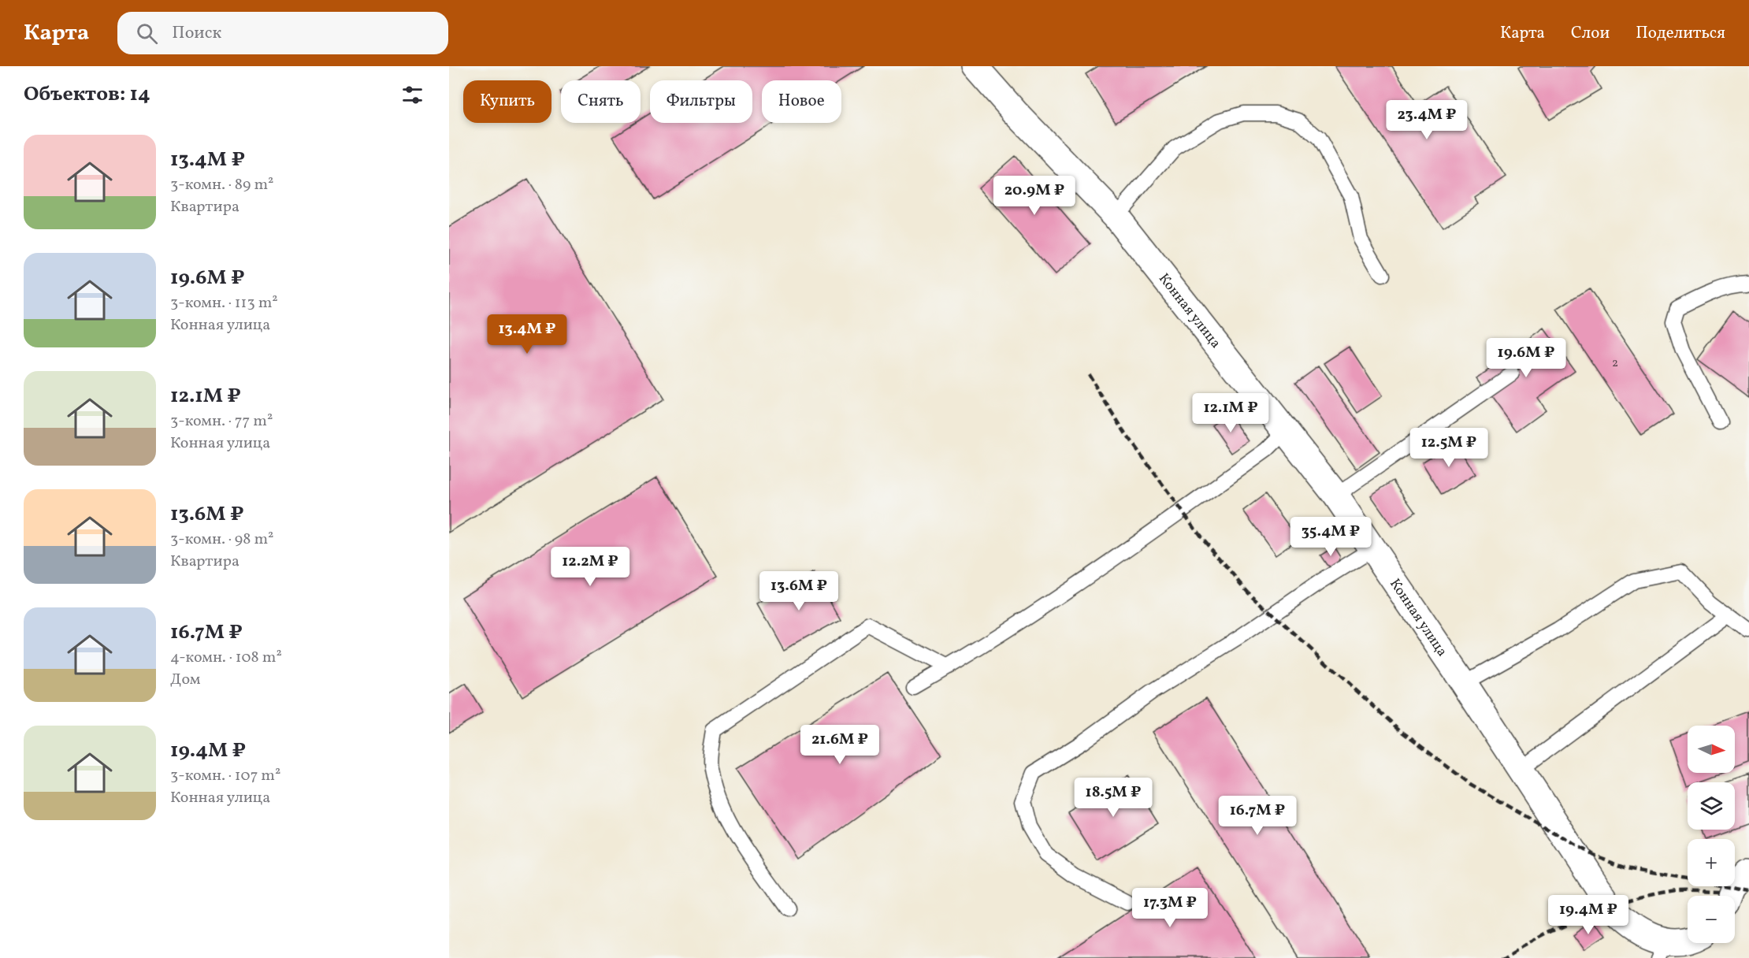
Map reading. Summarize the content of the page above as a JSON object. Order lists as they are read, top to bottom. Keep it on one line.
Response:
{"streets":{"street":["Конная улица"]},"house_numbers":["2"],"north":"right","page":{"header":"Карта","search":"Поиск","nav":["Карта","Слои","Поделиться"],"heading":"Объектов: 14","chip":["Купить","Снять","Фильтры","Новое"],"price":["23.4M ₽","20.9M ₽","13.4M ₽","19.6M ₽","12.1M ₽","12.5M ₽","35.4M ₽","12.2M ₽","13.6M ₽","21.6M ₽","18.5M ₽","16.7M ₽","17.3M ₽","19.4M ₽"],"list":[{"name":"13.4M ₽","note":"3-комн. · 89 m² · Квартира"},{"name":"19.6M ₽","note":"3-комн. · 113 m² · Конная улица"},{"name":"12.1M ₽","note":"3-комн. · 77 m² · Конная улица"},{"name":"13.6M ₽","note":"3-комн. · 98 m² · Квартира"},{"name":"16.7M ₽","note":"4-комн. · 108 m² · Дом"},{"name":"19.4M ₽","note":"3-комн. · 107 m² · Конная улица"}],"map_buttons":["+","−"]}}
